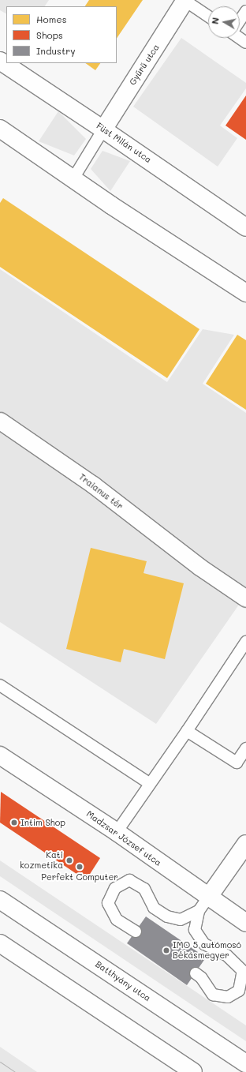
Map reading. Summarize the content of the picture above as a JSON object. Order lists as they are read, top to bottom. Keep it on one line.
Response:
{"streets":{"street":["Gyűrű utca","Füst Milán utca","Traianus tér","Madzsar József utca","Batthyány utca"]},"crossings":[["Gyűrű utca","Füst Milán utca"]],"places":["Intim Shop","Kati kozmetika","Perfekt Computer","IMO 5 autómosó Békásmegyer"],"legend":["Homes","Shops","Industry"],"north":"left"}
